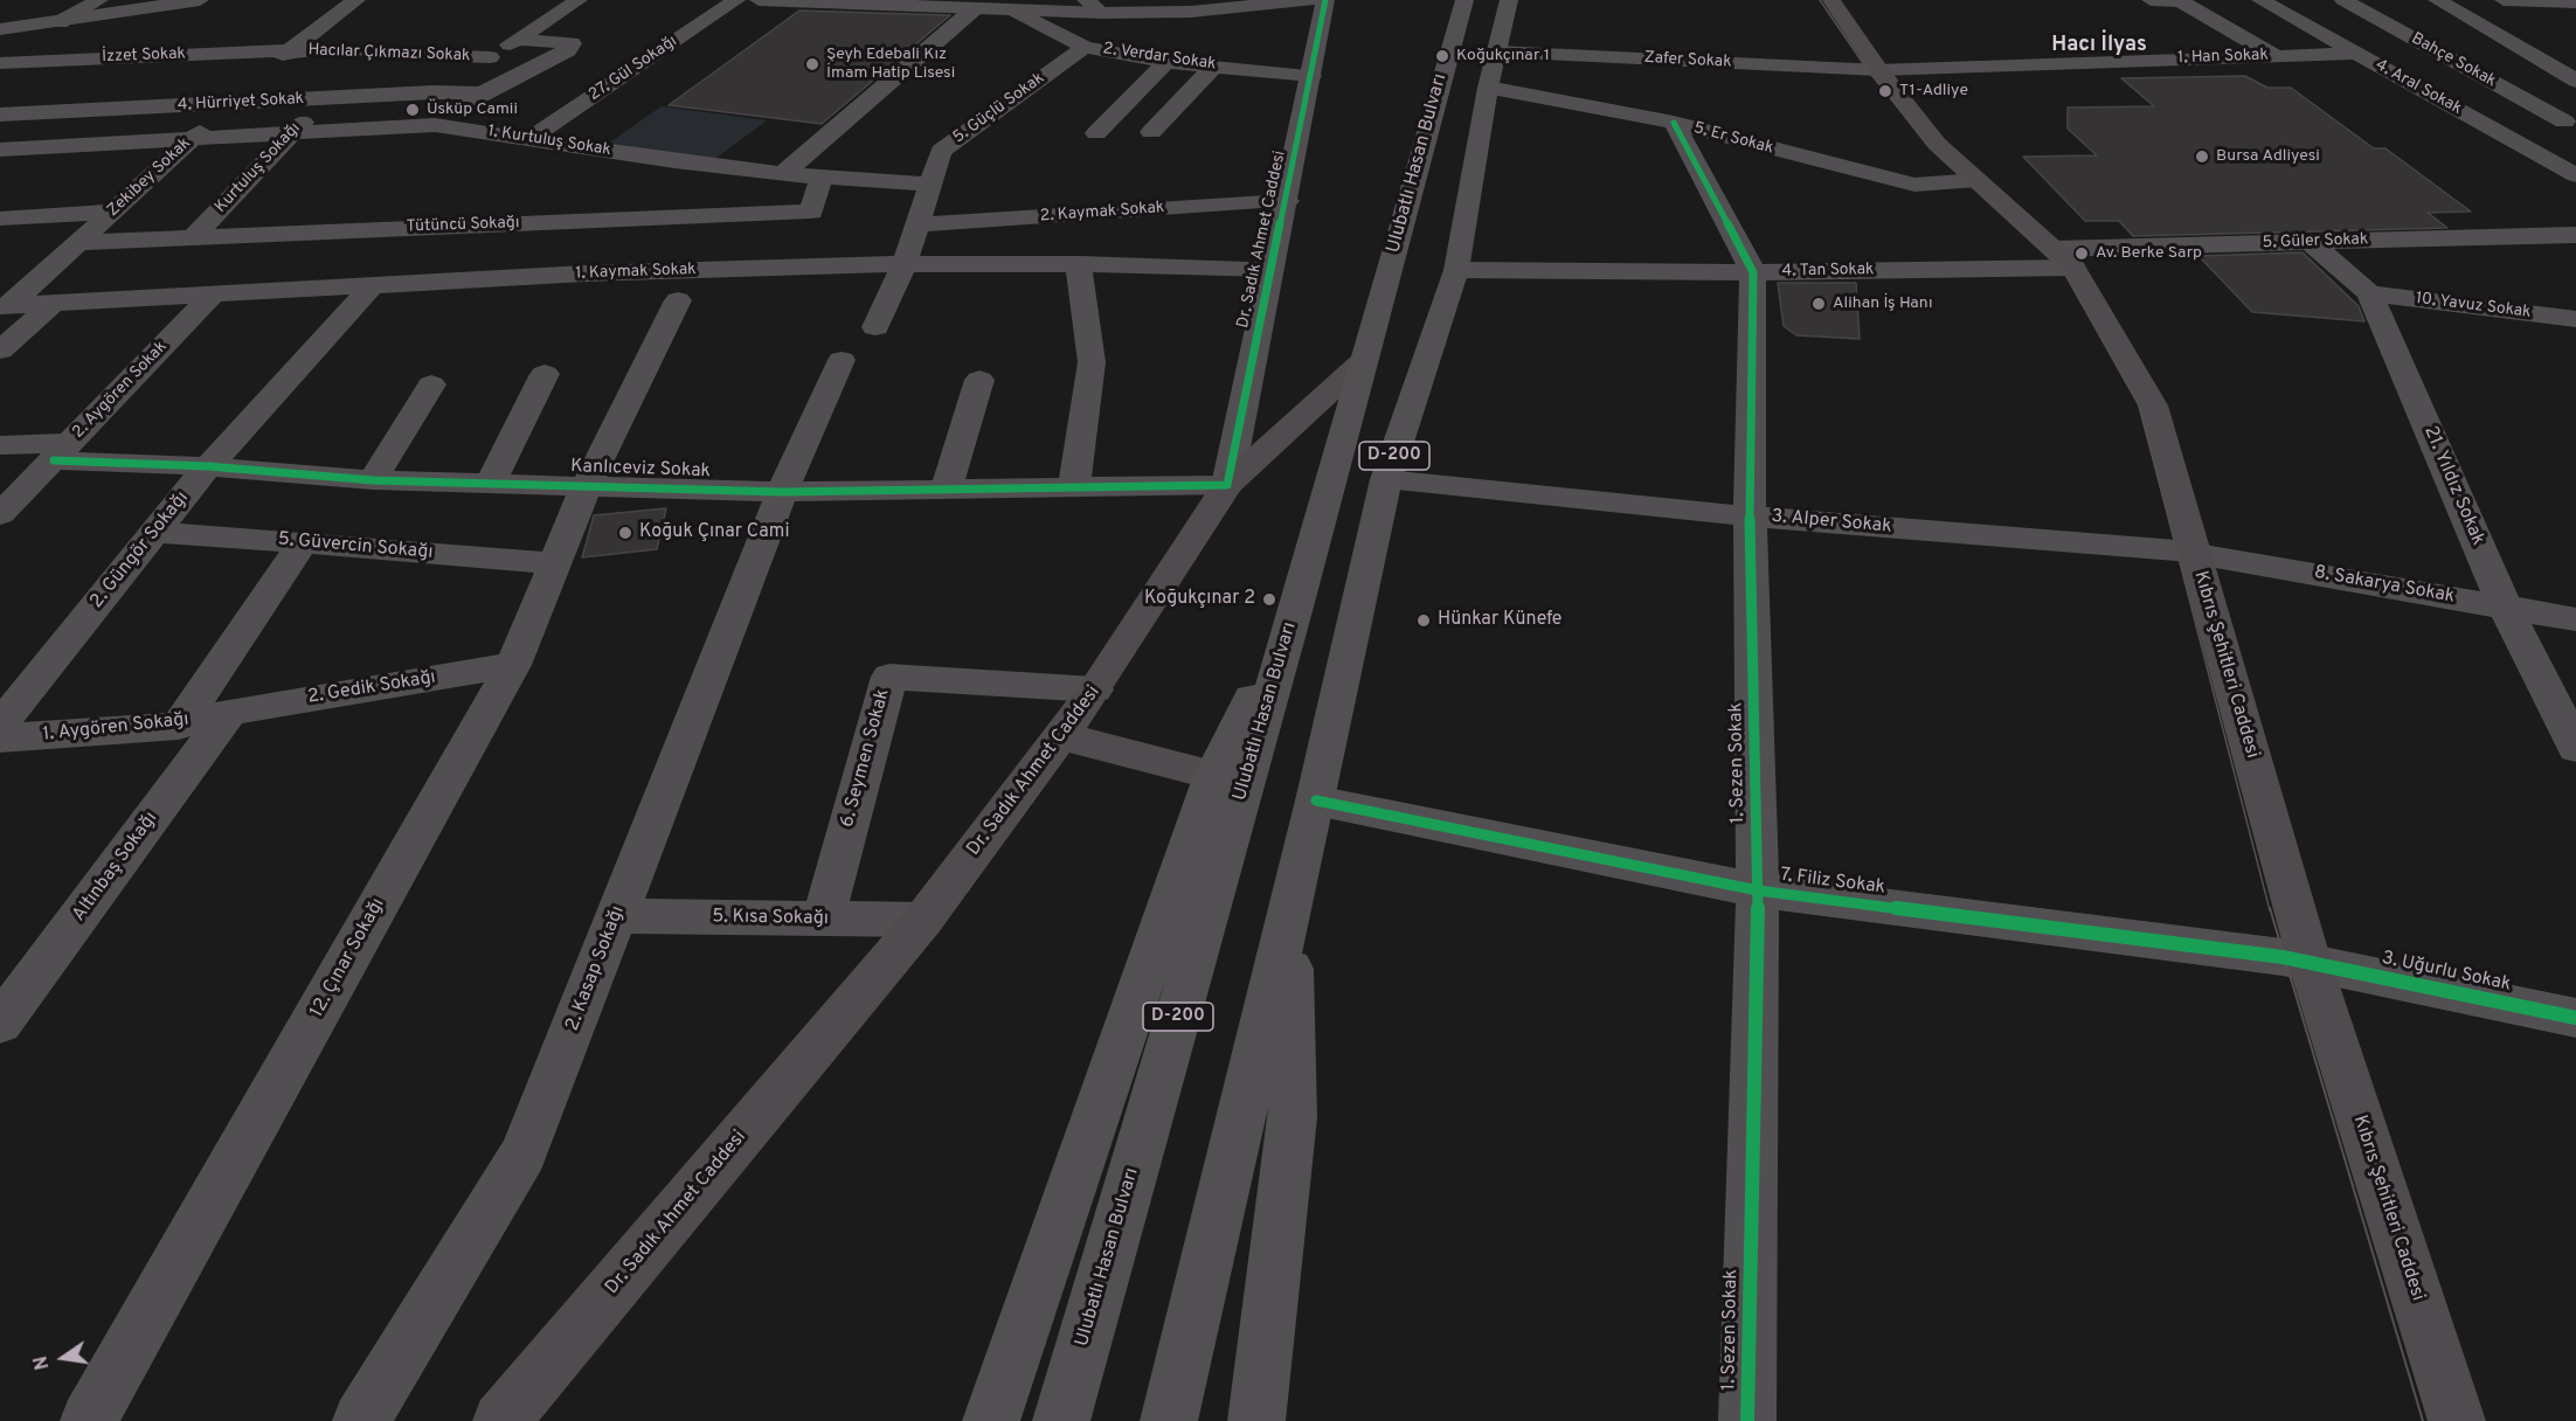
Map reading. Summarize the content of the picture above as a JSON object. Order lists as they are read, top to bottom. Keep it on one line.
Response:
{"streets":{"highway":["Ulubatlı Hasan Bulvarı","D-200"],"main road":["Dr. Sadık Ahmet Caddesi","Kıbrıs Şehitleri Caddesi"],"street":["Hacılar Çıkmazı Sokak","İzzet Sokak","2. Verdar Sokak","1. Han Sokak","Zafer Sokak","Bahçe Sokak","27. Gül Sokağı","4. Aral Sokak","4. Hürriyet Sokak","5. Güçlü Sokak","5. Er Sokak","1. Kurtuluş Sokak","Kurtuluş Sokağı","Zekibey Sokak","2. Kaymak Sokak","Tütüncü Sokağı","5. Güler Sokak","4. Tan Sokak","1. Kaymak Sokak","10. Yavuz Sokak","2. Aygören Sokak","Kanlıceviz Sokak","21. Yıldız Sokak","3. Alper Sokak","5. Güvercin Sokağı","2. Güngör Sokağı","8. Sakarya Sokak","2. Gedik Sokağı","1. Aygören Sokağı","6. Seymen Sokak","1. Sezen Sokak","Altınbaş Sokağı","7. Filiz Sokak","5. Kısa Sokağı","12. Çınar Sokağı","2. Kasap Sokağı","3. Uğurlu Sokak"]},"crossings":[["Hacılar Çıkmazı Sokak","İzzet Sokak"],["Hacılar Çıkmazı Sokak","Zekibey Sokak"],["İzzet Sokak","Zekibey Sokak"],["2. Verdar Sokak","5. Güçlü Sokak"],["2. Verdar Sokak","Dr. Sadık Ahmet Caddesi"],["1. Han Sokak","Zafer Sokak"],["1. Han Sokak","4. Aral Sokak"],["1. Han Sokak","Kıbrıs Şehitleri Caddesi"],["Zafer Sokak","D-200"],["Zafer Sokak","Kıbrıs Şehitleri Caddesi"],["27. Gül Sokağı","1. Kurtuluş Sokak"],["4. Hürriyet Sokak","Kurtuluş Sokağı"],["4. Hürriyet Sokak","Zekibey Sokak"],["5. Güçlü Sokak","1. Kurtuluş Sokak"],["5. Güçlü Sokak","2. Kaymak Sokak"],["5. Güçlü Sokak","1. Kaymak Sokak"],["5. Er Sokak","D-200"],["5. Er Sokak","Kıbrıs Şehitleri Caddesi"],["5. Er Sokak","1. Sezen Sokak"],["1. Kurtuluş Sokak","Kurtuluş Sokağı"],["1. Kurtuluş Sokak","Zekibey Sokak"],["1. Kurtuluş Sokak","Tütüncü Sokağı"],["Kurtuluş Sokağı","Tütüncü Sokağı"],["Zekibey Sokak","Tütüncü Sokağı"],["Zekibey Sokak","1. Kaymak Sokak"],["2. Kaymak Sokak","Dr. Sadık Ahmet Caddesi"],["Dr. Sadık Ahmet Caddesi","1. Kaymak Sokak"],["Dr. Sadık Ahmet Caddesi","Kanlıceviz Sokak"],["Dr. Sadık Ahmet Caddesi","6. Seymen Sokak"],["Dr. Sadık Ahmet Caddesi","5. Kısa Sokağı"],["5. Güler Sokak","4. Tan Sokak"],["5. Güler Sokak","21. Yıldız Sokak"],["5. Güler Sokak","Kıbrıs Şehitleri Caddesi"],["4. Tan Sokak","D-200"],["4. Tan Sokak","Kıbrıs Şehitleri Caddesi"],["4. Tan Sokak","1. Sezen Sokak"],["1. Kaymak Sokak","2. Aygören Sokak"],["1. Kaymak Sokak","2. Güngör Sokağı"],["10. Yavuz Sokak","21. Yıldız Sokak"],["2. Aygören Sokak","Kanlıceviz Sokak"],["D-200","3. Alper Sokak"],["D-200","7. Filiz Sokak"],["Kanlıceviz Sokak","2. Güngör Sokağı"],["Kanlıceviz Sokak","12. Çınar Sokağı"],["Kanlıceviz Sokak","2. Kasap Sokağı"],["21. Yıldız Sokak","8. Sakarya Sokak"],["3. Alper Sokak","8. Sakarya Sokak"],["3. Alper Sokak","Kıbrıs Şehitleri Caddesi"],["3. Alper Sokak","1. Sezen Sokak"],["5. Güvercin Sokağı","2. Güngör Sokağı"],["5. Güvercin Sokağı","12. Çınar Sokağı"],["8. Sakarya Sokak","Kıbrıs Şehitleri Caddesi"],["Kıbrıs Şehitleri Caddesi","7. Filiz Sokak"],["Kıbrıs Şehitleri Caddesi","3. Uğurlu Sokak"],["2. Gedik Sokağı","1. Aygören Sokağı"],["2. Gedik Sokağı","Altınbaş Sokağı"],["2. Gedik Sokağı","12. Çınar Sokağı"],["1. Aygören Sokağı","Altınbaş Sokağı"],["6. Seymen Sokak","5. Kısa Sokağı"],["1. Sezen Sokak","7. Filiz Sokak"],["7. Filiz Sokak","3. Uğurlu Sokak"],["5. Kısa Sokağı","2. Kasap Sokağı"]],"districts":["Hacı İlyas"],"places":["Koğukçınar 1","Şeyh Edebali Kız İmam Hatip Lisesi","T1-Adliye","Üsküp Camii","Bursa Adliyesi","Av. Berke Sarp","Alihan İş Hanı","Koğuk Çınar Cami","Koğukçınar 2","Hünkar Künefe"],"north":"left"}
